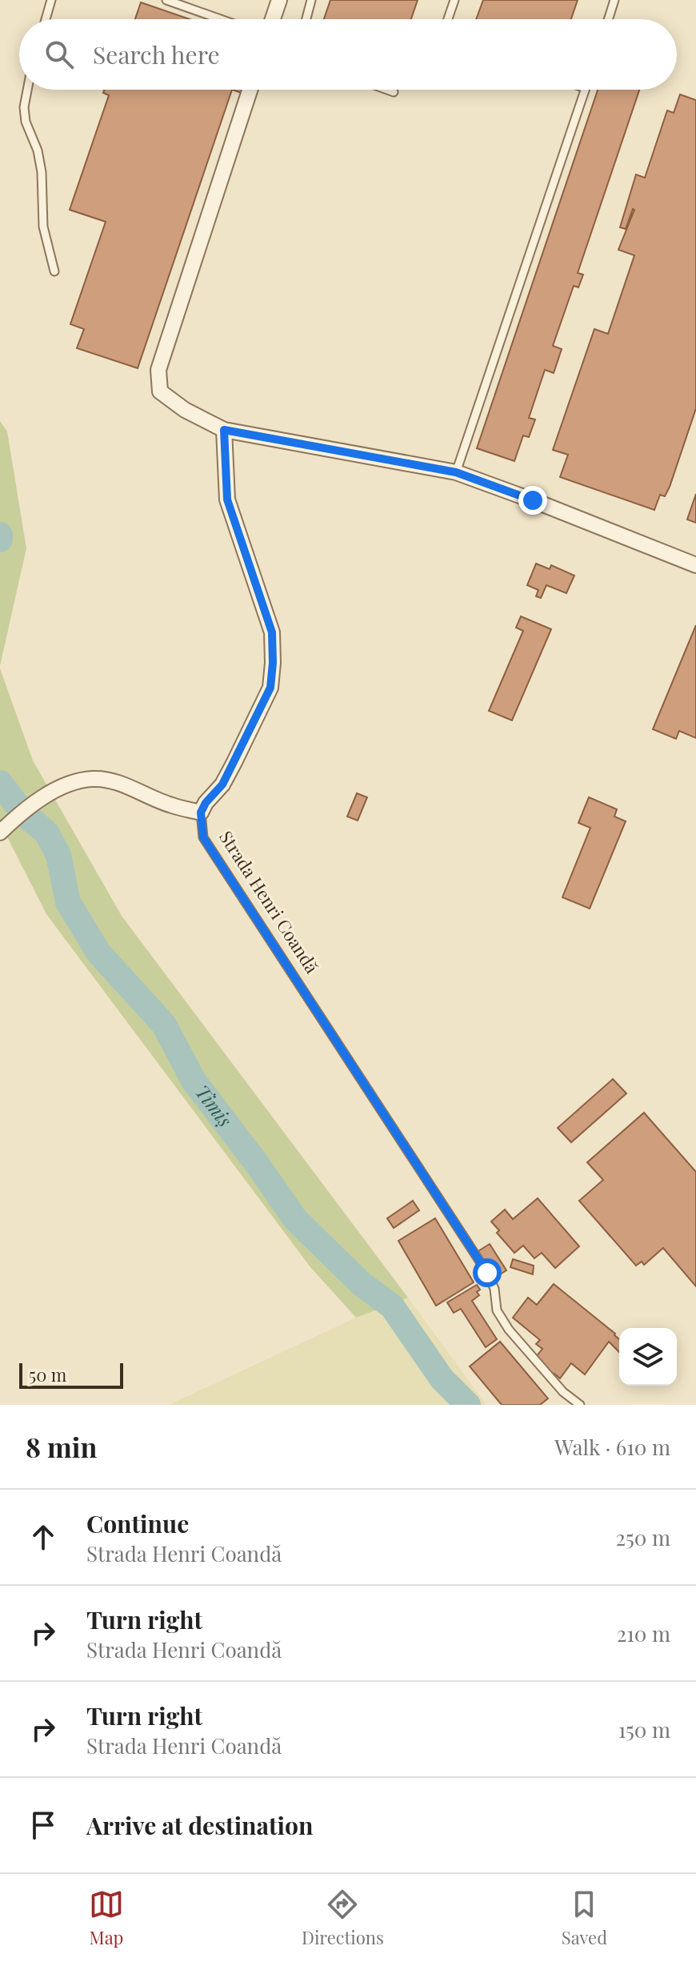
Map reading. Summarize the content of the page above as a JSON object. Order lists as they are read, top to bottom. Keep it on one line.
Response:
{"streets":{"lane":["Strada Henri Coandă"]},"water":["Timiș"],"scale_bar":"50 m","page":{"search":"Search here","scale":"50 m","heading":["8 min","Walk · 610 m"],"list":[["Continue","Strada Henri Coandă","250 m"],["Turn right","Strada Henri Coandă","210 m"],["Turn right","Strada Henri Coandă","150 m"],"Arrive at destination"],"nav":["Map","Directions","Saved"]}}
